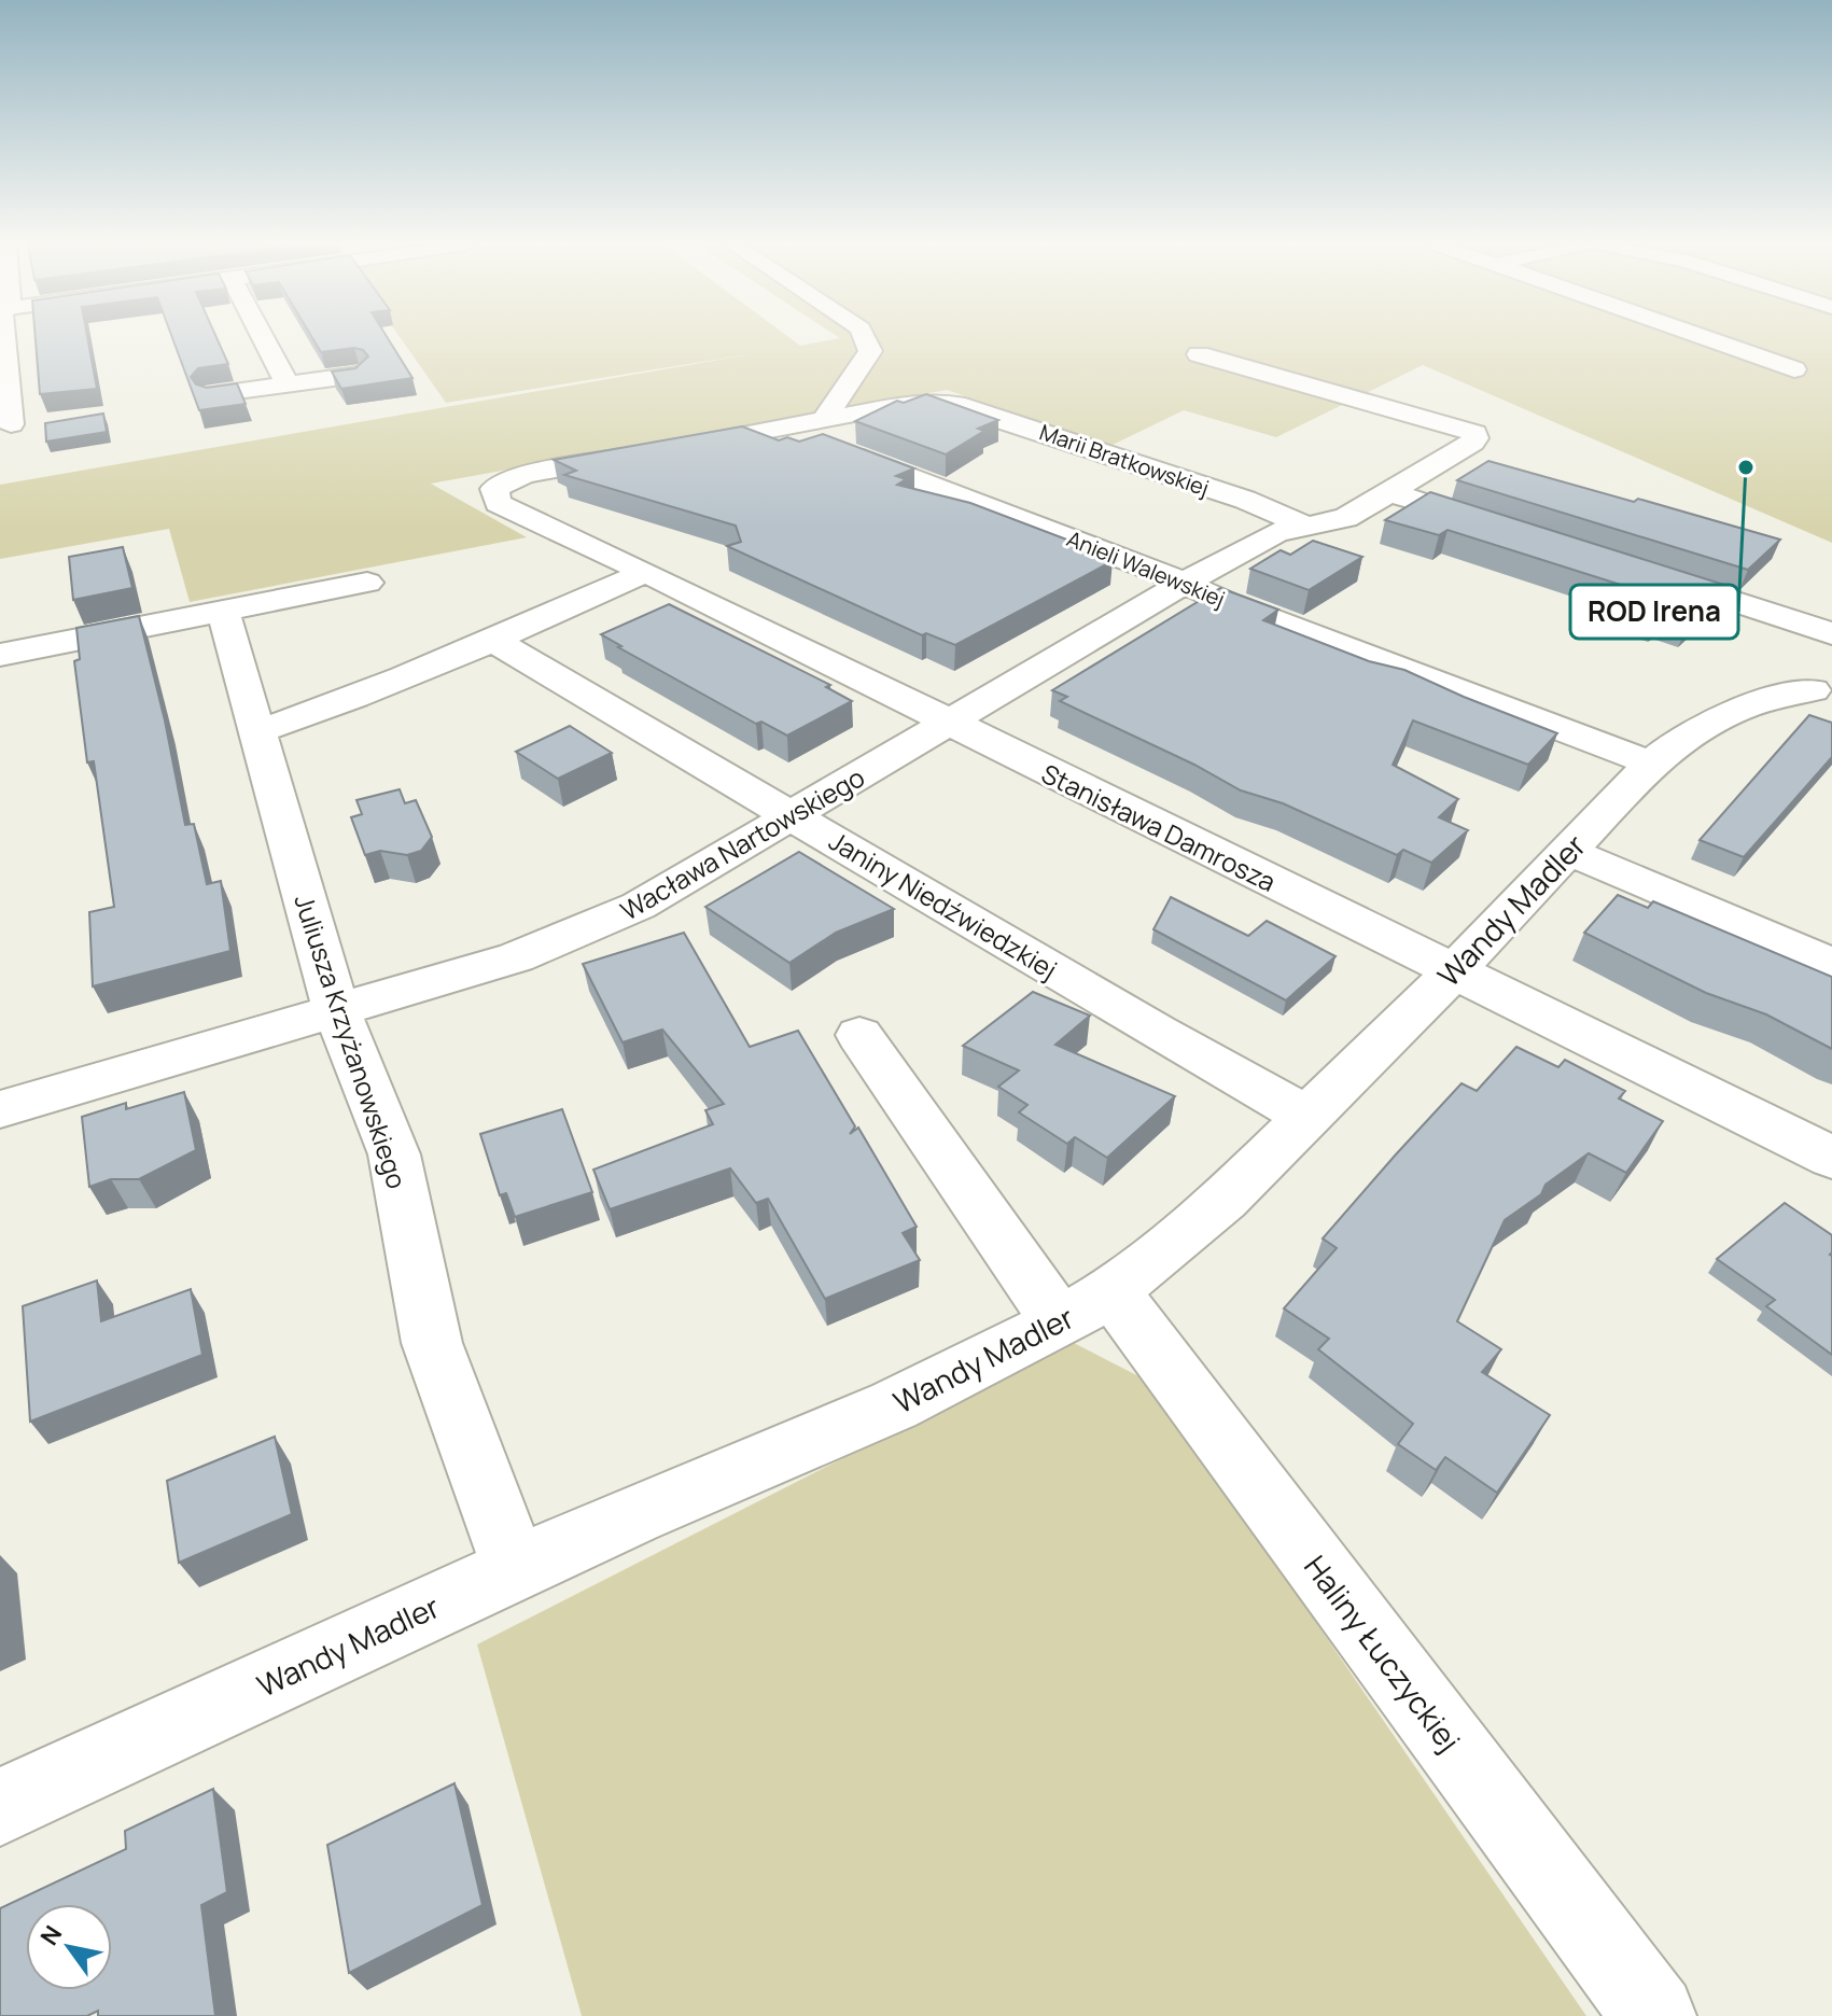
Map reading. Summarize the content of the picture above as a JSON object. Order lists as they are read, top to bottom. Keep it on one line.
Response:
{"streets":{"street":["Marii Bratkowskiej","Anieli Walewskiej","Stanisława Damrosza","Wacława Nartowskiego","Janiny Niedźwiedzkiej","Wandy Madler","Juliusza Krzyżanowskiego","Haliny Łuczyckiej"]},"crossings":[["Marii Bratkowskiej","Anieli Walewskiej"],["Marii Bratkowskiej","Stanisława Damrosza"],["Marii Bratkowskiej","Wacława Nartowskiego"],["Anieli Walewskiej","Wacława Nartowskiego"],["Anieli Walewskiej","Wandy Madler"],["Stanisława Damrosza","Wacława Nartowskiego"],["Stanisława Damrosza","Wandy Madler"],["Wacława Nartowskiego","Janiny Niedźwiedzkiej"],["Wacława Nartowskiego","Juliusza Krzyżanowskiego"],["Janiny Niedźwiedzkiej","Wandy Madler"],["Wandy Madler","Juliusza Krzyżanowskiego"],["Wandy Madler","Haliny Łuczyckiej"]],"places":["ROD Irena"],"north":"top left"}
